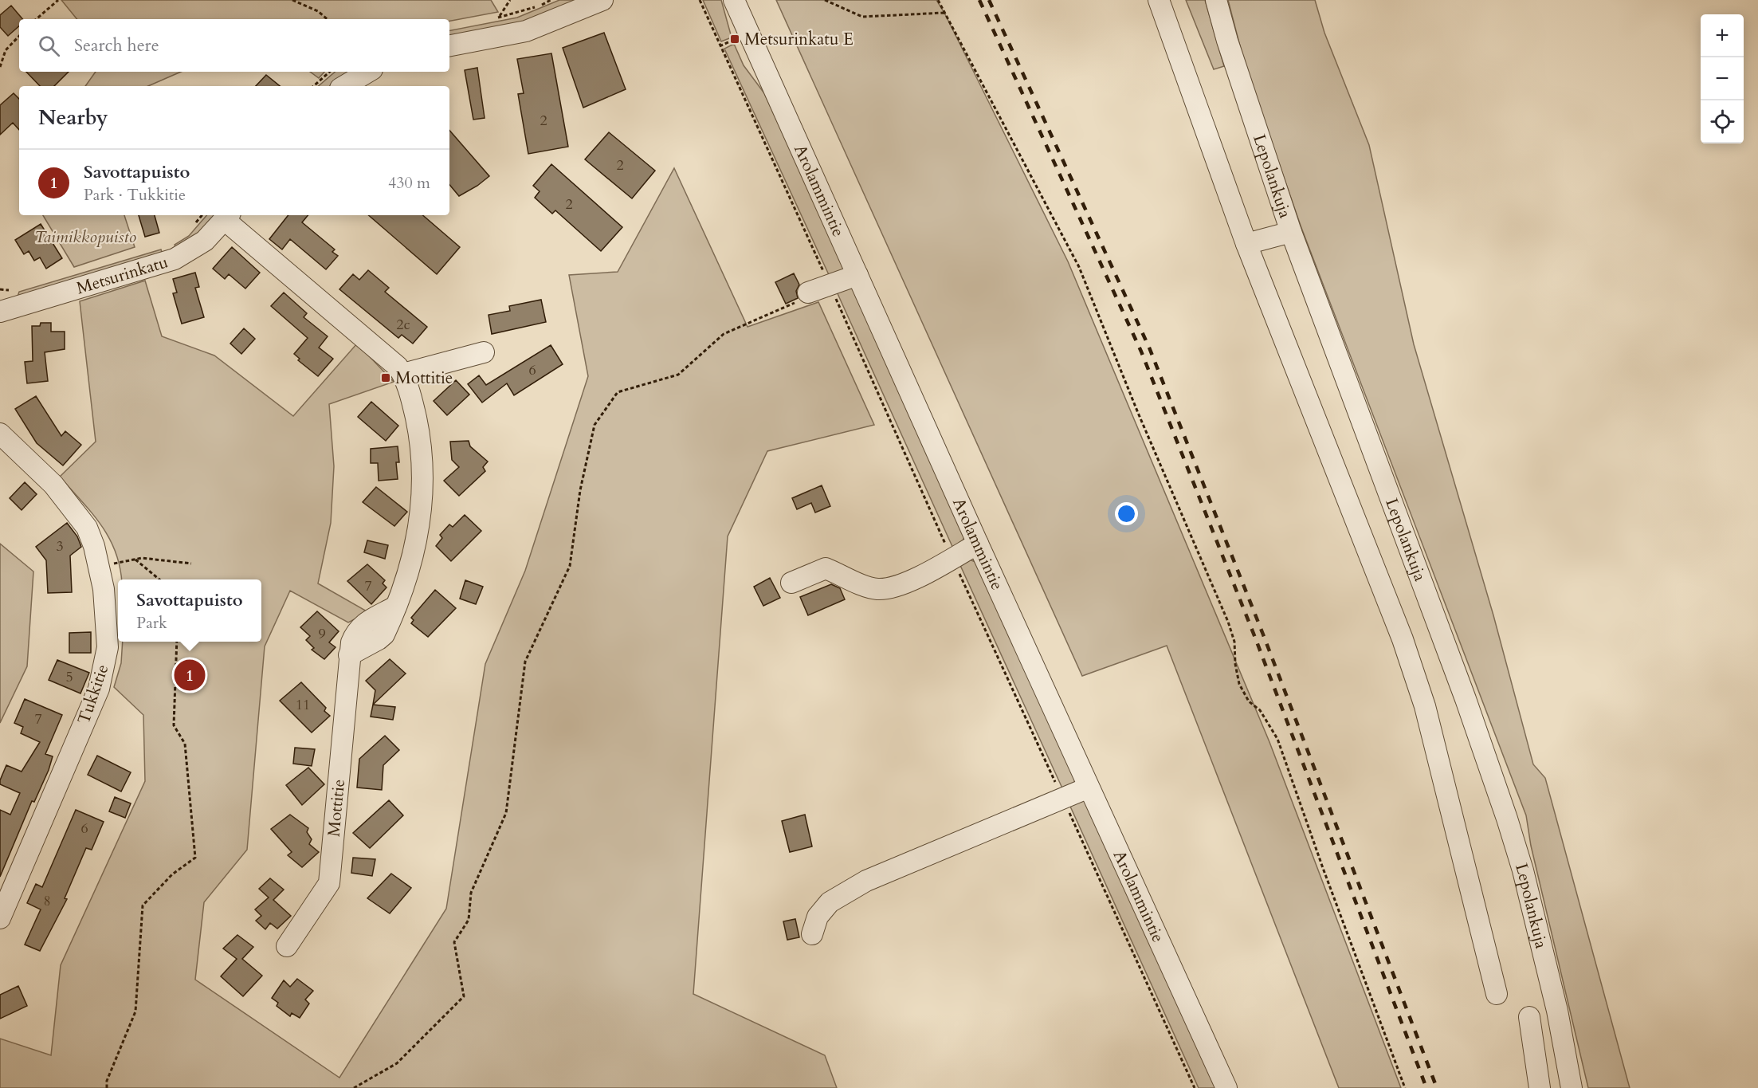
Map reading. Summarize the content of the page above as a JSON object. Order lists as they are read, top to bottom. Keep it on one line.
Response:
{"streets":{"street":["Lepolankuja","Arolammintie","Metsurinkatu","Tukkitie","Mottitie"]},"crossings":[["Metsurinkatu","Mottitie"]],"parks":["Taimikkopuisto"],"places":{"transit":["Metsurinkatu E","Mottitie"]},"house_numbers":["2","2","2","2c","6","3","7","9","5","11","7","6","8"],"page":{"map_buttons":["+","−"],"search":"Search here","heading":"Nearby","list":[{"mark":"1","name":"Savottapuisto","note":"Park · Tukkitie","value":"430 m"}],"popup":["Savottapuisto","Park"],"pins":"1"}}
